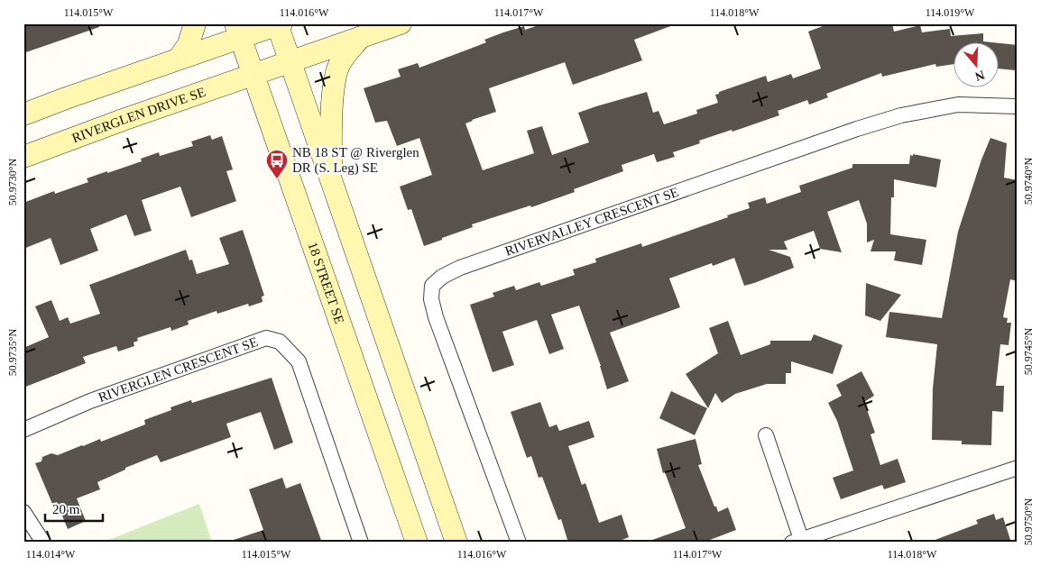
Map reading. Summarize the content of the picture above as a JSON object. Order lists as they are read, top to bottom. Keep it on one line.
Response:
{"streets":{"main road":["RIVERGLEN DRIVE SE","18 STREET SE"],"street":["RIVERVALLEY CRESCENT SE","RIVERGLEN CRESCENT SE"]},"crossings":[["RIVERGLEN DRIVE SE","18 STREET SE"]],"places":{"bus stop":["NB 18 ST @ Riverglen DR (S. Leg) SE"]},"scale_bar":"20 m","north":"bottom","coordinates":["114.015°W","114.016°W","114.017°W","114.018°W","114.019°W","50.9740°N","50.9730°N","50.9745°N","50.9735°N","50.9750°N","114.014°W"]}
